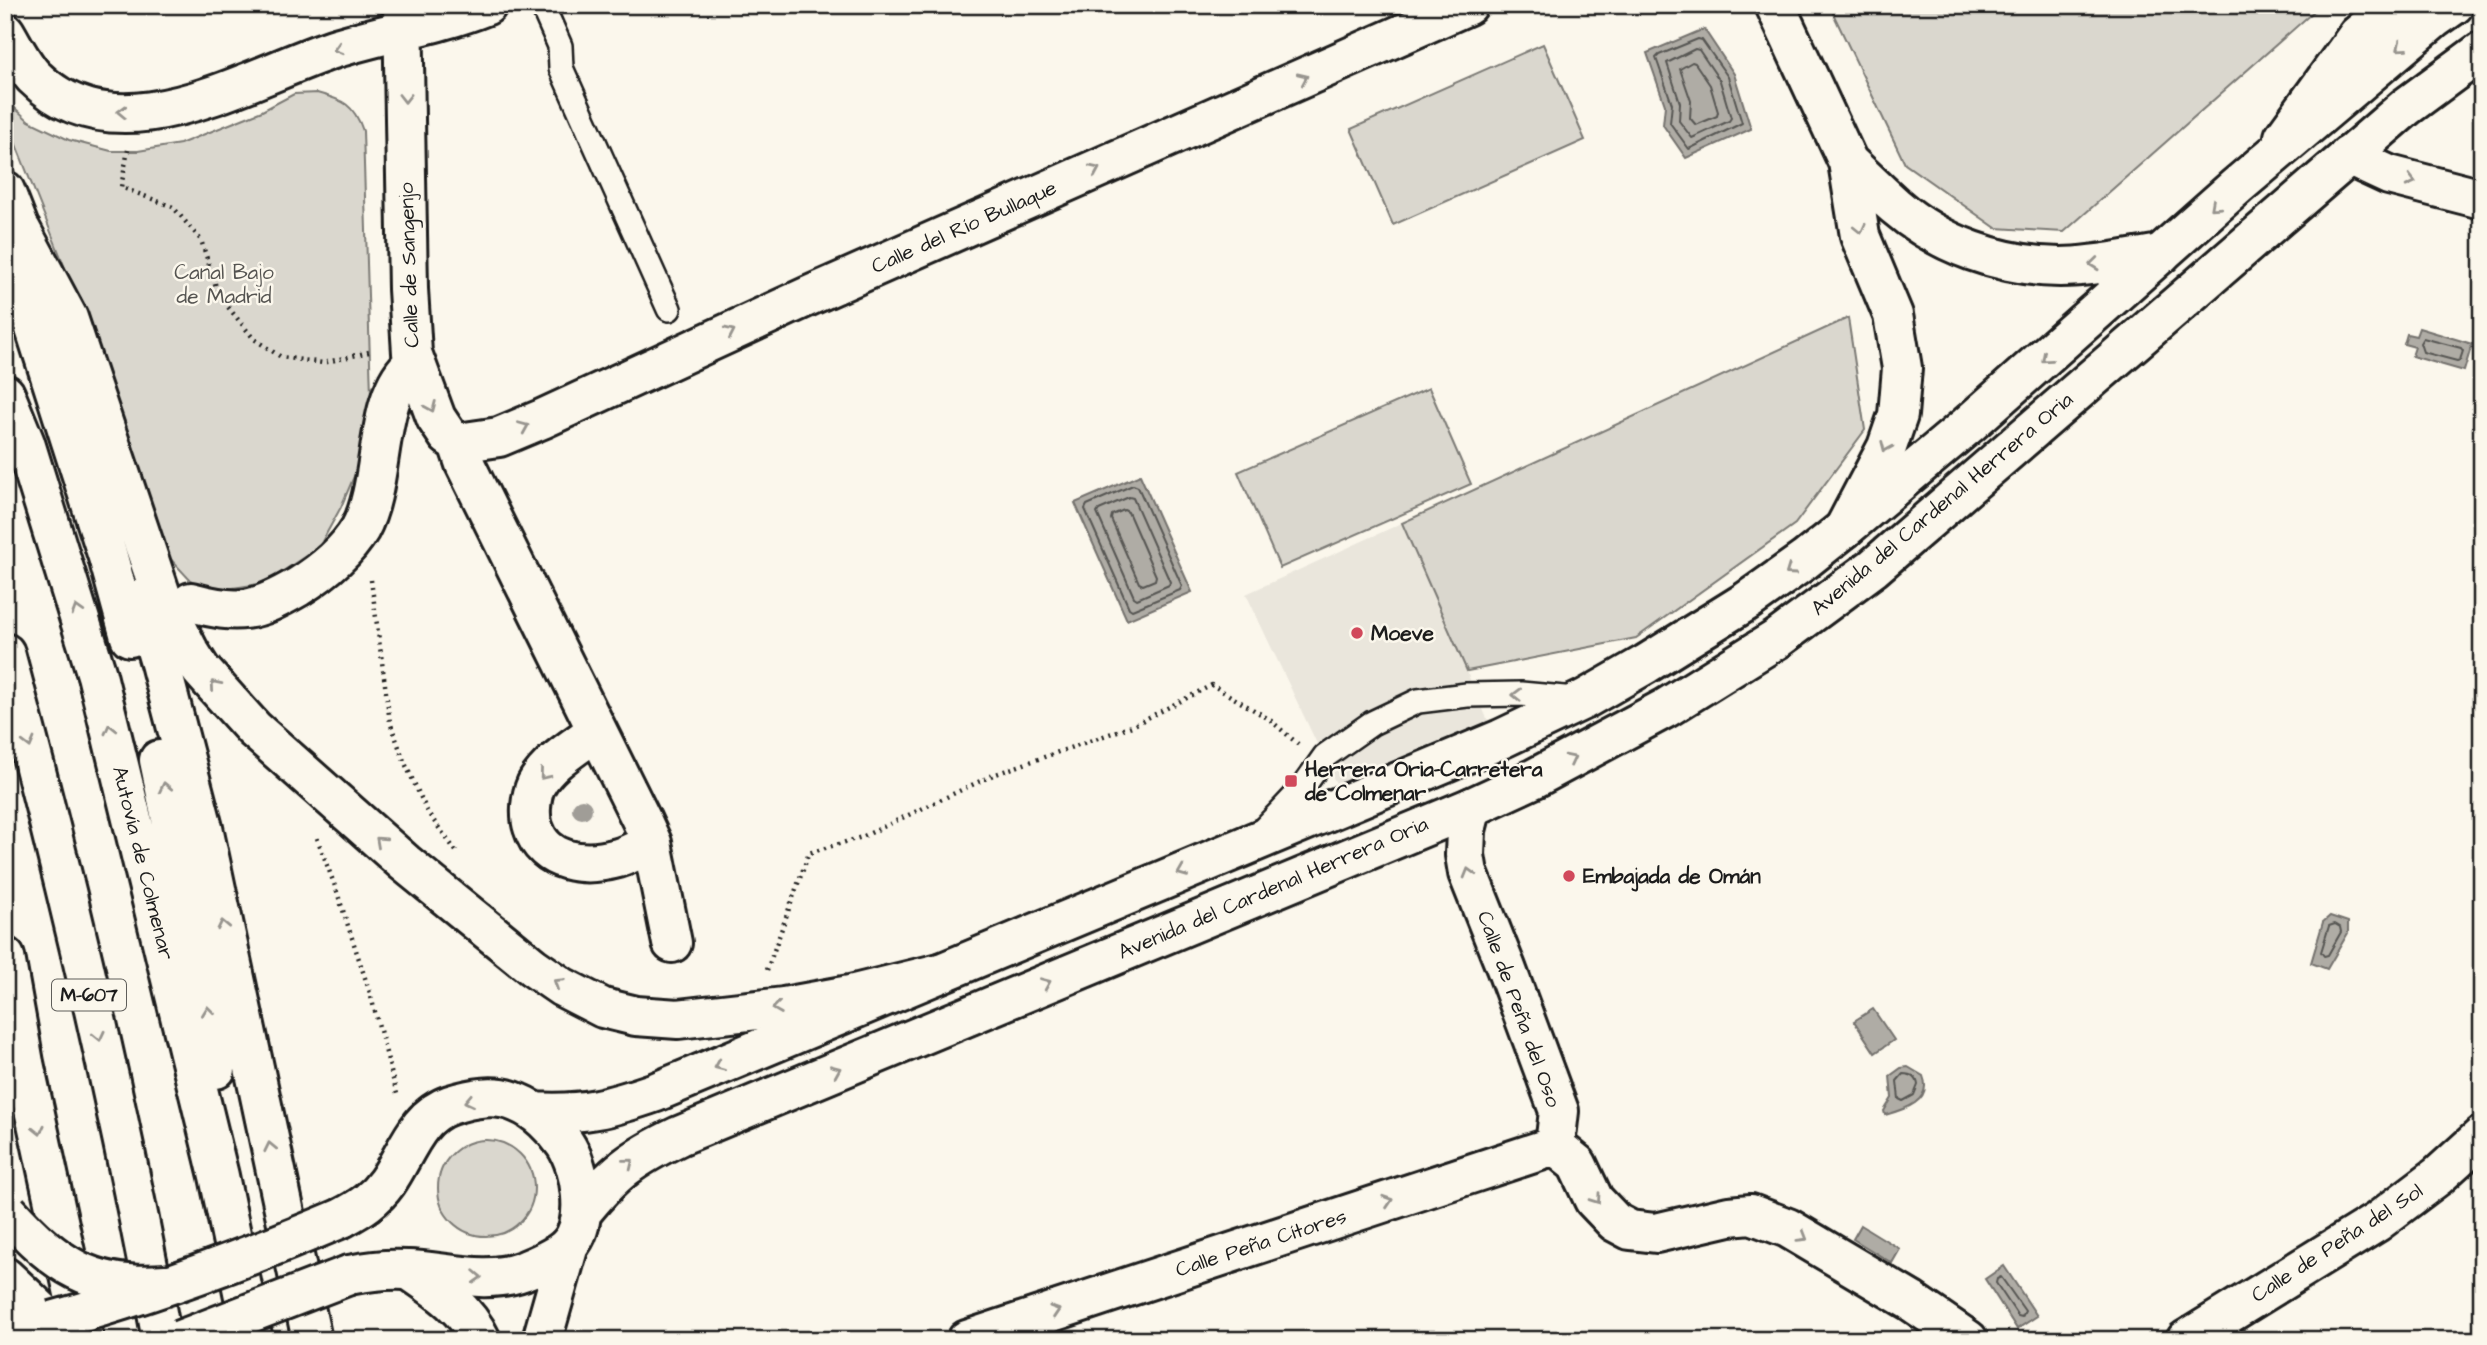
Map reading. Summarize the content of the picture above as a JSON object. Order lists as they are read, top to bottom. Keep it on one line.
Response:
{"streets":{"main road":["Calle del Río Bullaque","Calle de Sangenjo","Avenida del Cardenal Herrera Oria","Autovía de Colmenar","M-607","Calle de Peña del Oso","Calle Peña Cítores","Calle de Peña del Sol"]},"crossings":[["Calle del Río Bullaque","Calle de Sangenjo"],["Avenida del Cardenal Herrera Oria","Calle de Peña del Oso"],["Calle de Peña del Oso","Calle Peña Cítores"]],"one_way":["Calle del Río Bullaque","Calle de Sangenjo","Calle de Peña del Oso","Calle Peña Cítores"],"parks":["Canal Bajo de Madrid"],"places":{"other":["Moeve","Embajada de Omán"],"transit":["Herrera Oria-Carretera de Colmenar"]}}
